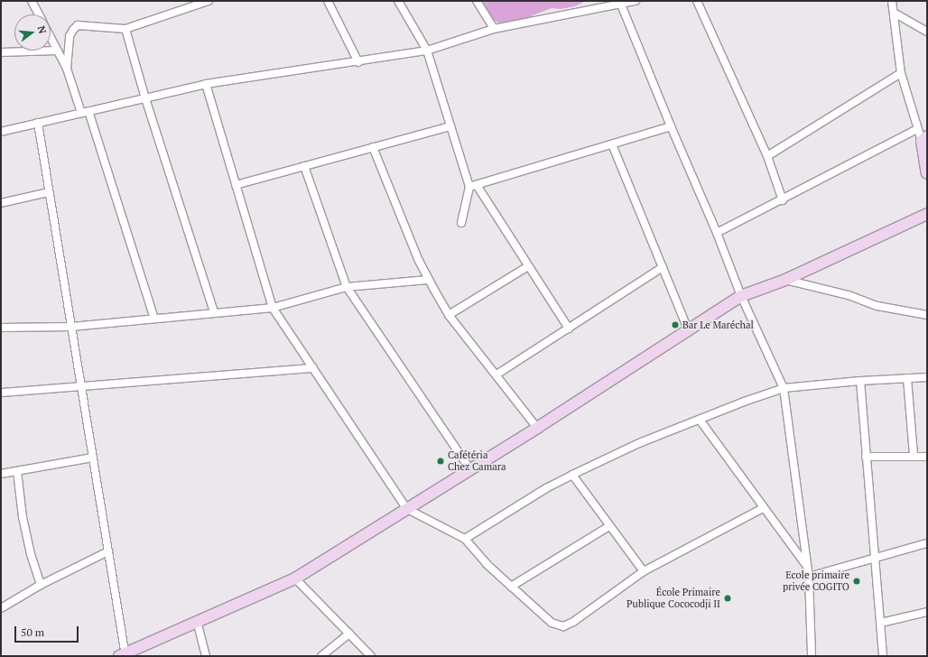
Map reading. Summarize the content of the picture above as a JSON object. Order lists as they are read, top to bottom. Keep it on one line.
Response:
{"places":["Bar Le Maréchal","Cafétéria Chez Camara","Ecole primaire privée COGITO","École Primaire Publique Cococodji II"],"scale_bar":"50 m","north":"right"}
